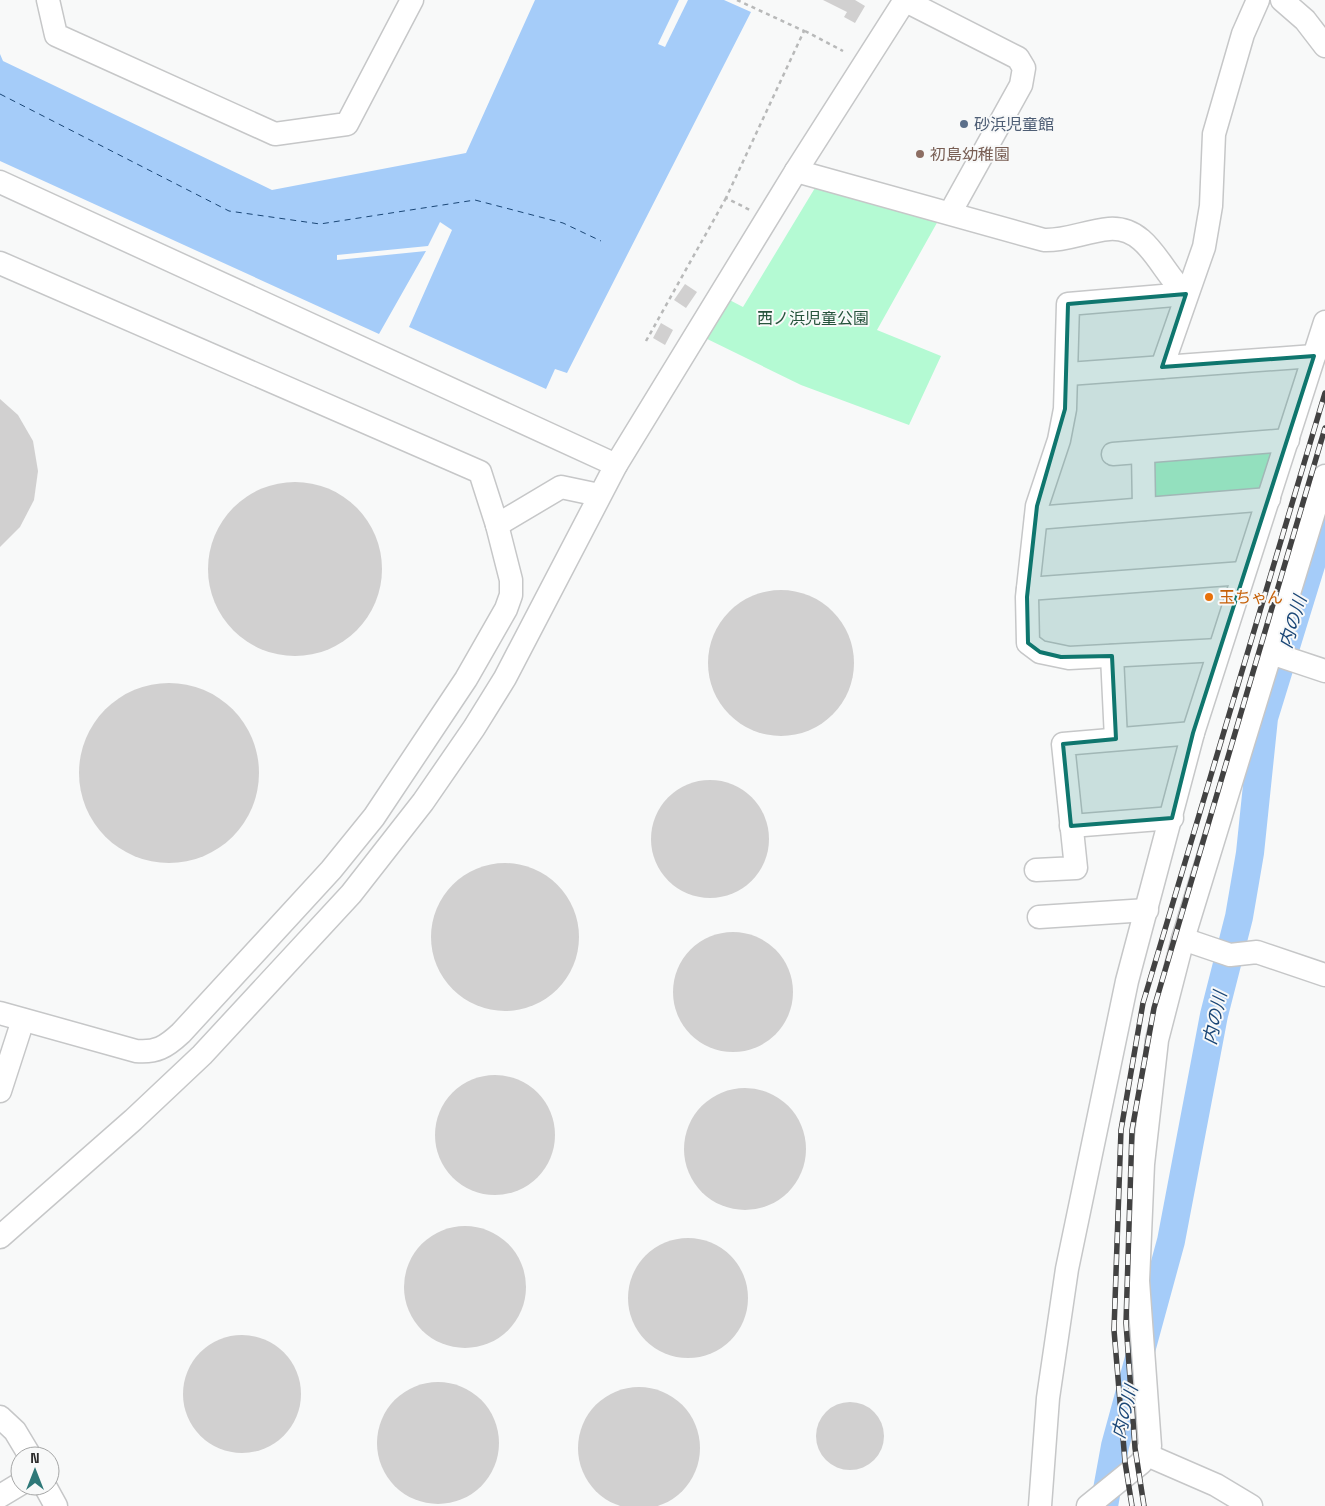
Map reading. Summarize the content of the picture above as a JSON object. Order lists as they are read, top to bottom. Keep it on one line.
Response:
{"water":["内の川"],"parks":["西ノ浜児童公園"],"places":["砂浜児童館","初島幼稚園","玉ちゃん"],"north":"top"}
